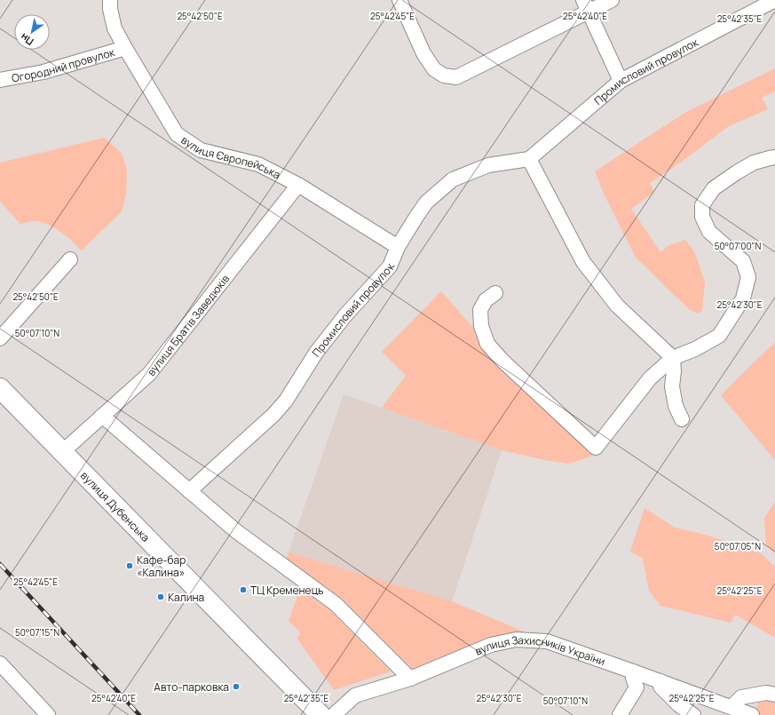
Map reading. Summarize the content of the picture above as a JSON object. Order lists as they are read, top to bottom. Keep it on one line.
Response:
{"streets":{"highway":["вулиця Дубенська"],"street":["Огородний провулок","Промисловий провулок","вулиця Європейська","вулиця Братів Заведюків","вулиця Захисників України"]},"crossings":[["Огородний провулок","вулиця Європейська"],["Промисловий провулок","вулиця Європейська"],["вулиця Європейська","вулиця Братів Заведюків"],["вулиця Братів Заведюків","вулиця Дубенська"]],"places":["Кафе-бар «Калина»","ТЦ Кременець","Калина","Авто-парковка"],"north":"bottom left","coordinates":["25°42'50\"E","25°42'45\"E","25°42'40\"E","25°42'35\"E","50°07'00\"N","25°42'30\"E","50°07'10\"N","50°07'05\"N","25°42'25\"E","50°07'15\"N"]}
